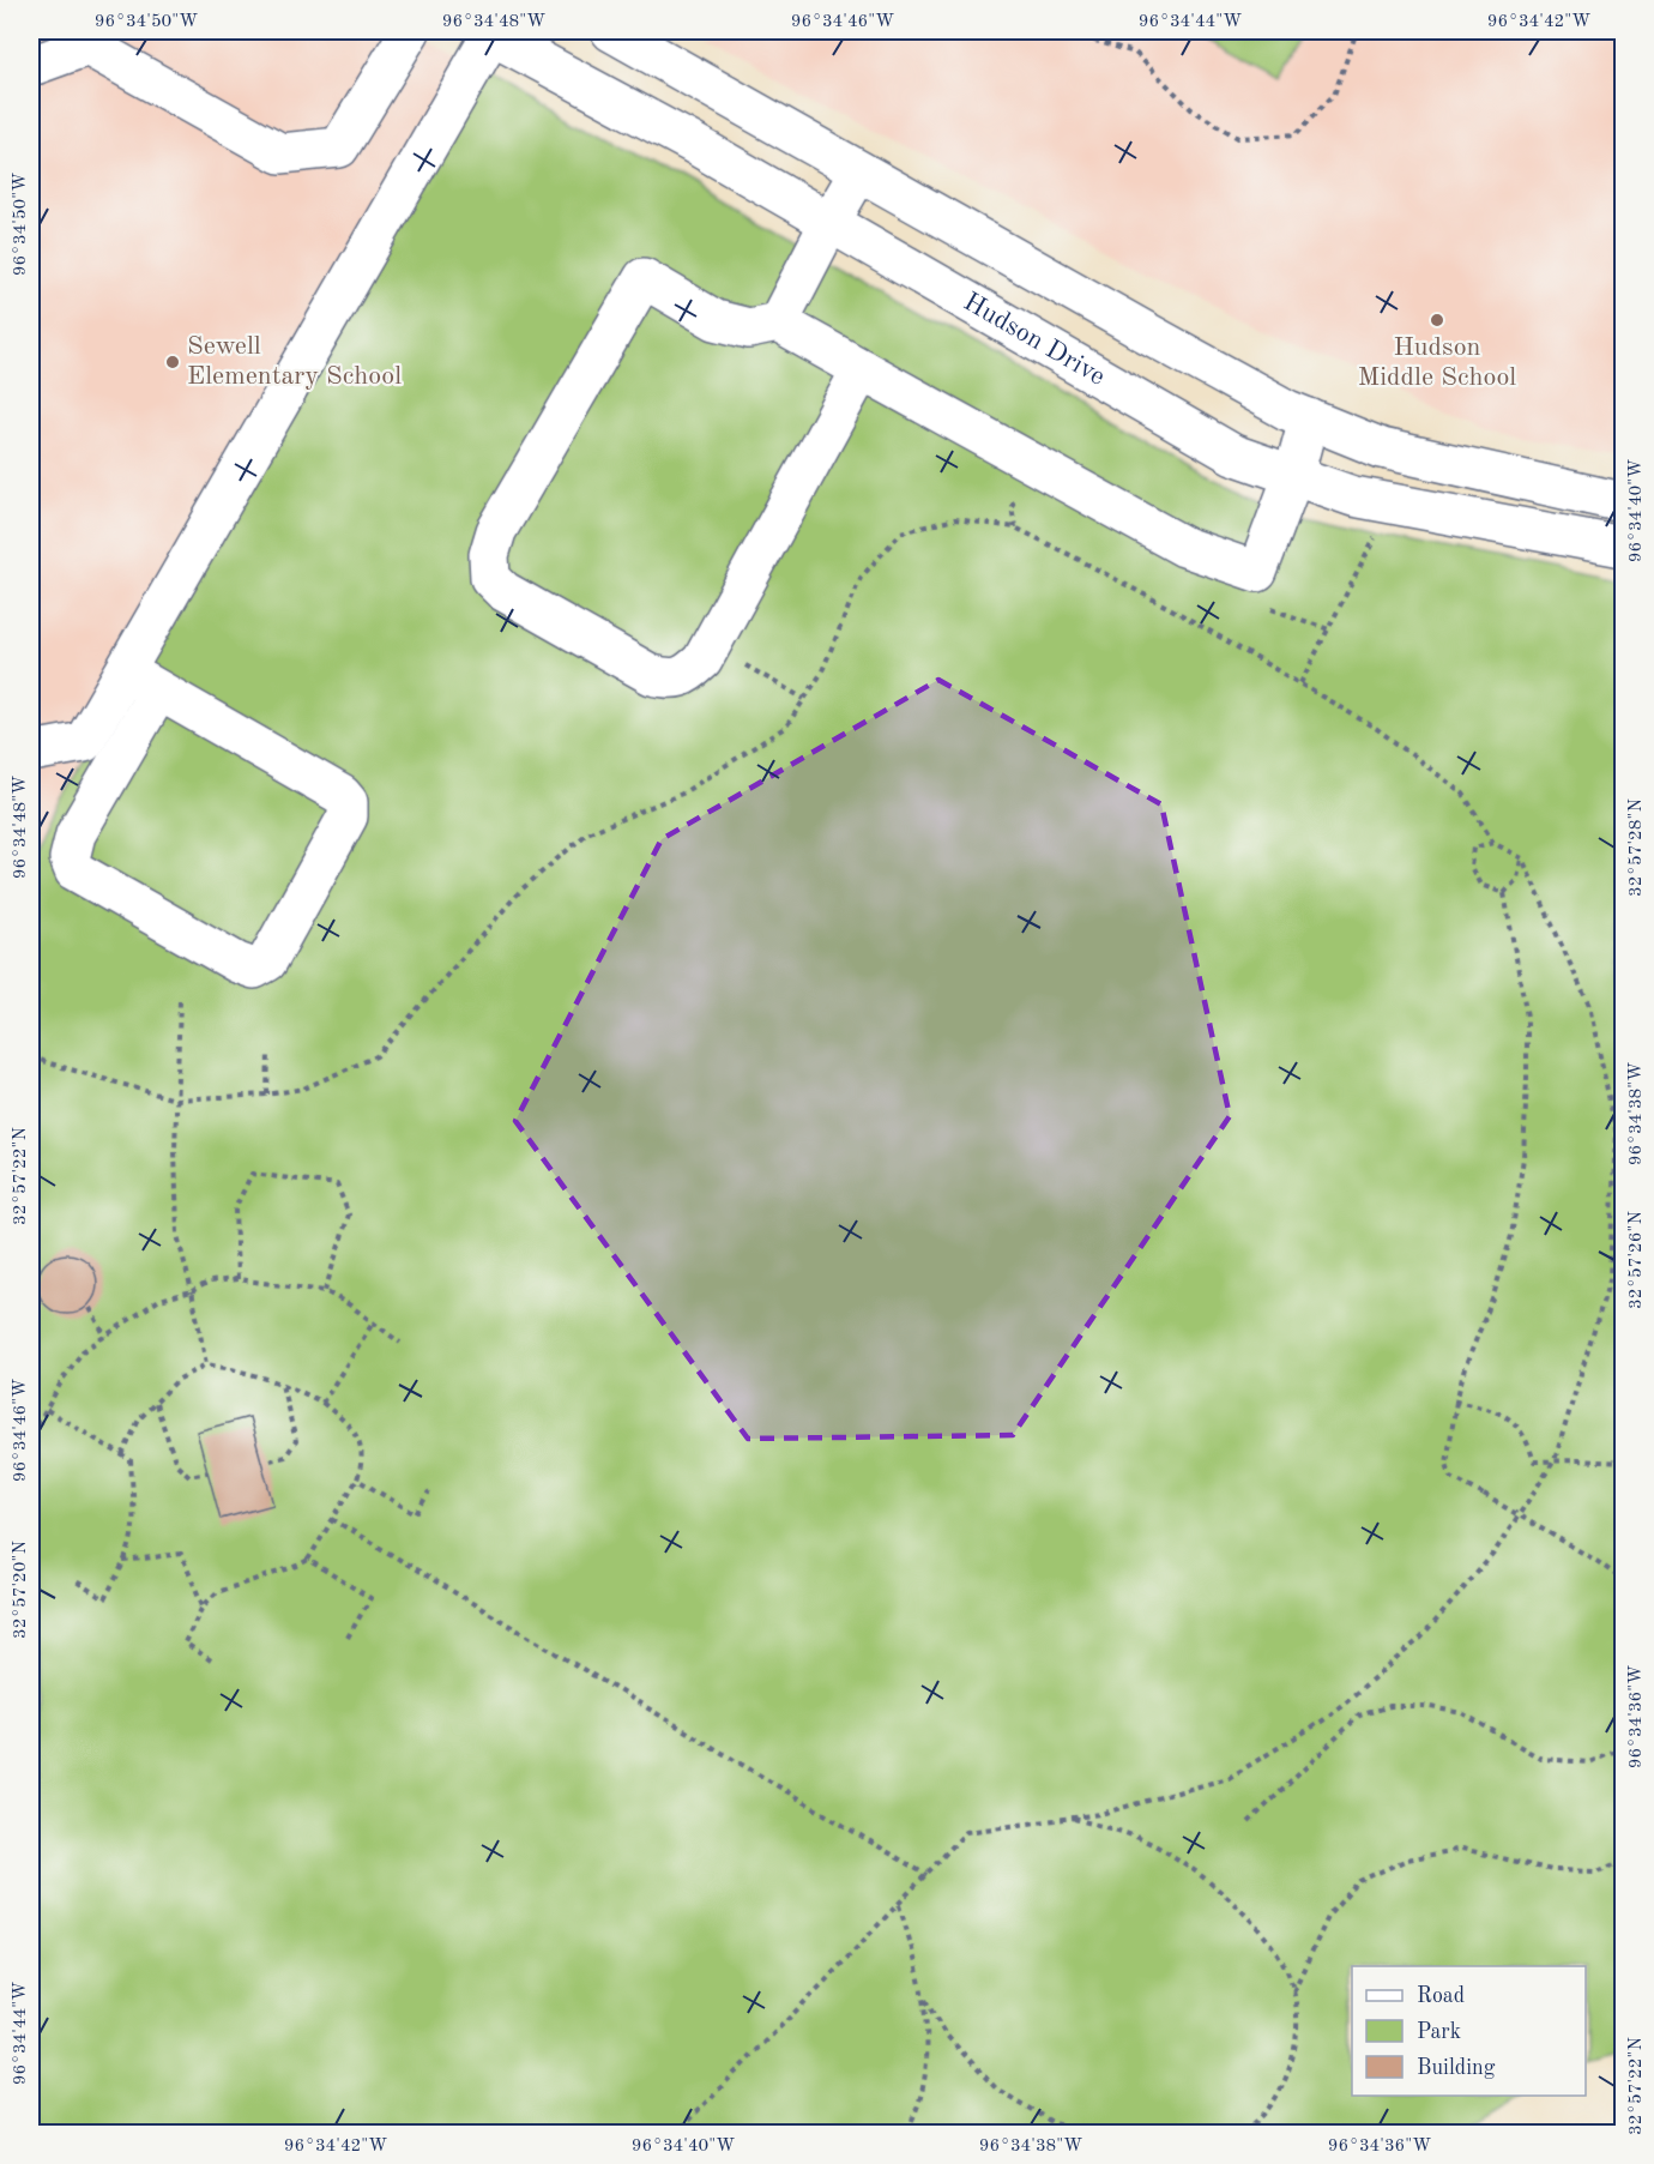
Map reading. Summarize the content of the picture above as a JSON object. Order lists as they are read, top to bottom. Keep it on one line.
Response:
{"streets":{"street":["Hudson Drive"]},"places":["Hudson Middle School","Sewell Elementary School"],"legend":["Road","Park","Building"],"coordinates":["96°34'50\"W","96°34'48\"W","96°34'46\"W","96°34'44\"W","96°34'42\"W","96°34'40\"W","32°57'28\"N","96°34'38\"W","32°57'22\"N","32°57'26\"N","32°57'20\"N","96°34'36\"W"]}
